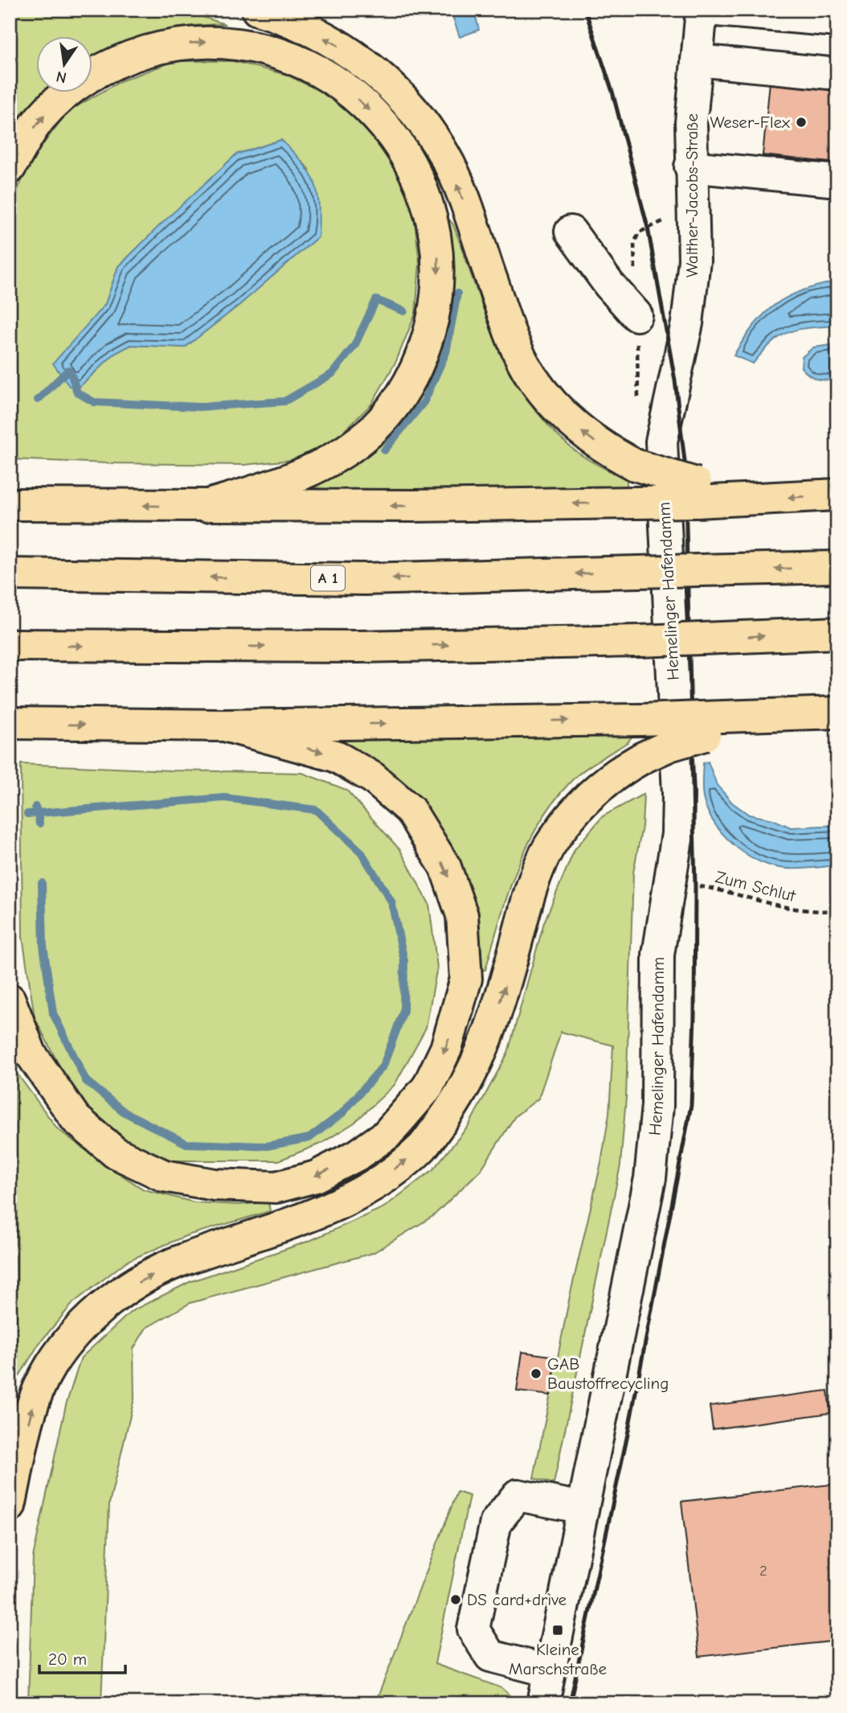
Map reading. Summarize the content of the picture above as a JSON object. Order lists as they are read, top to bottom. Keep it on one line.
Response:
{"streets":{"highway":["A 1"],"street":["Walther-Jacobs-Straße","Hemelinger Hafendamm"],"path":["Zum Schlut"]},"crossings":[["Walther-Jacobs-Straße","Hemelinger Hafendamm"],["Hemelinger Hafendamm","Zum Schlut"]],"places":{"other":["Weser-Flex","GAB Baustoffrecycling","DS card+drive"],"transit":["Kleine Marschstraße"]},"house_numbers":["2"],"scale_bar":"20 m","north":"bottom"}
